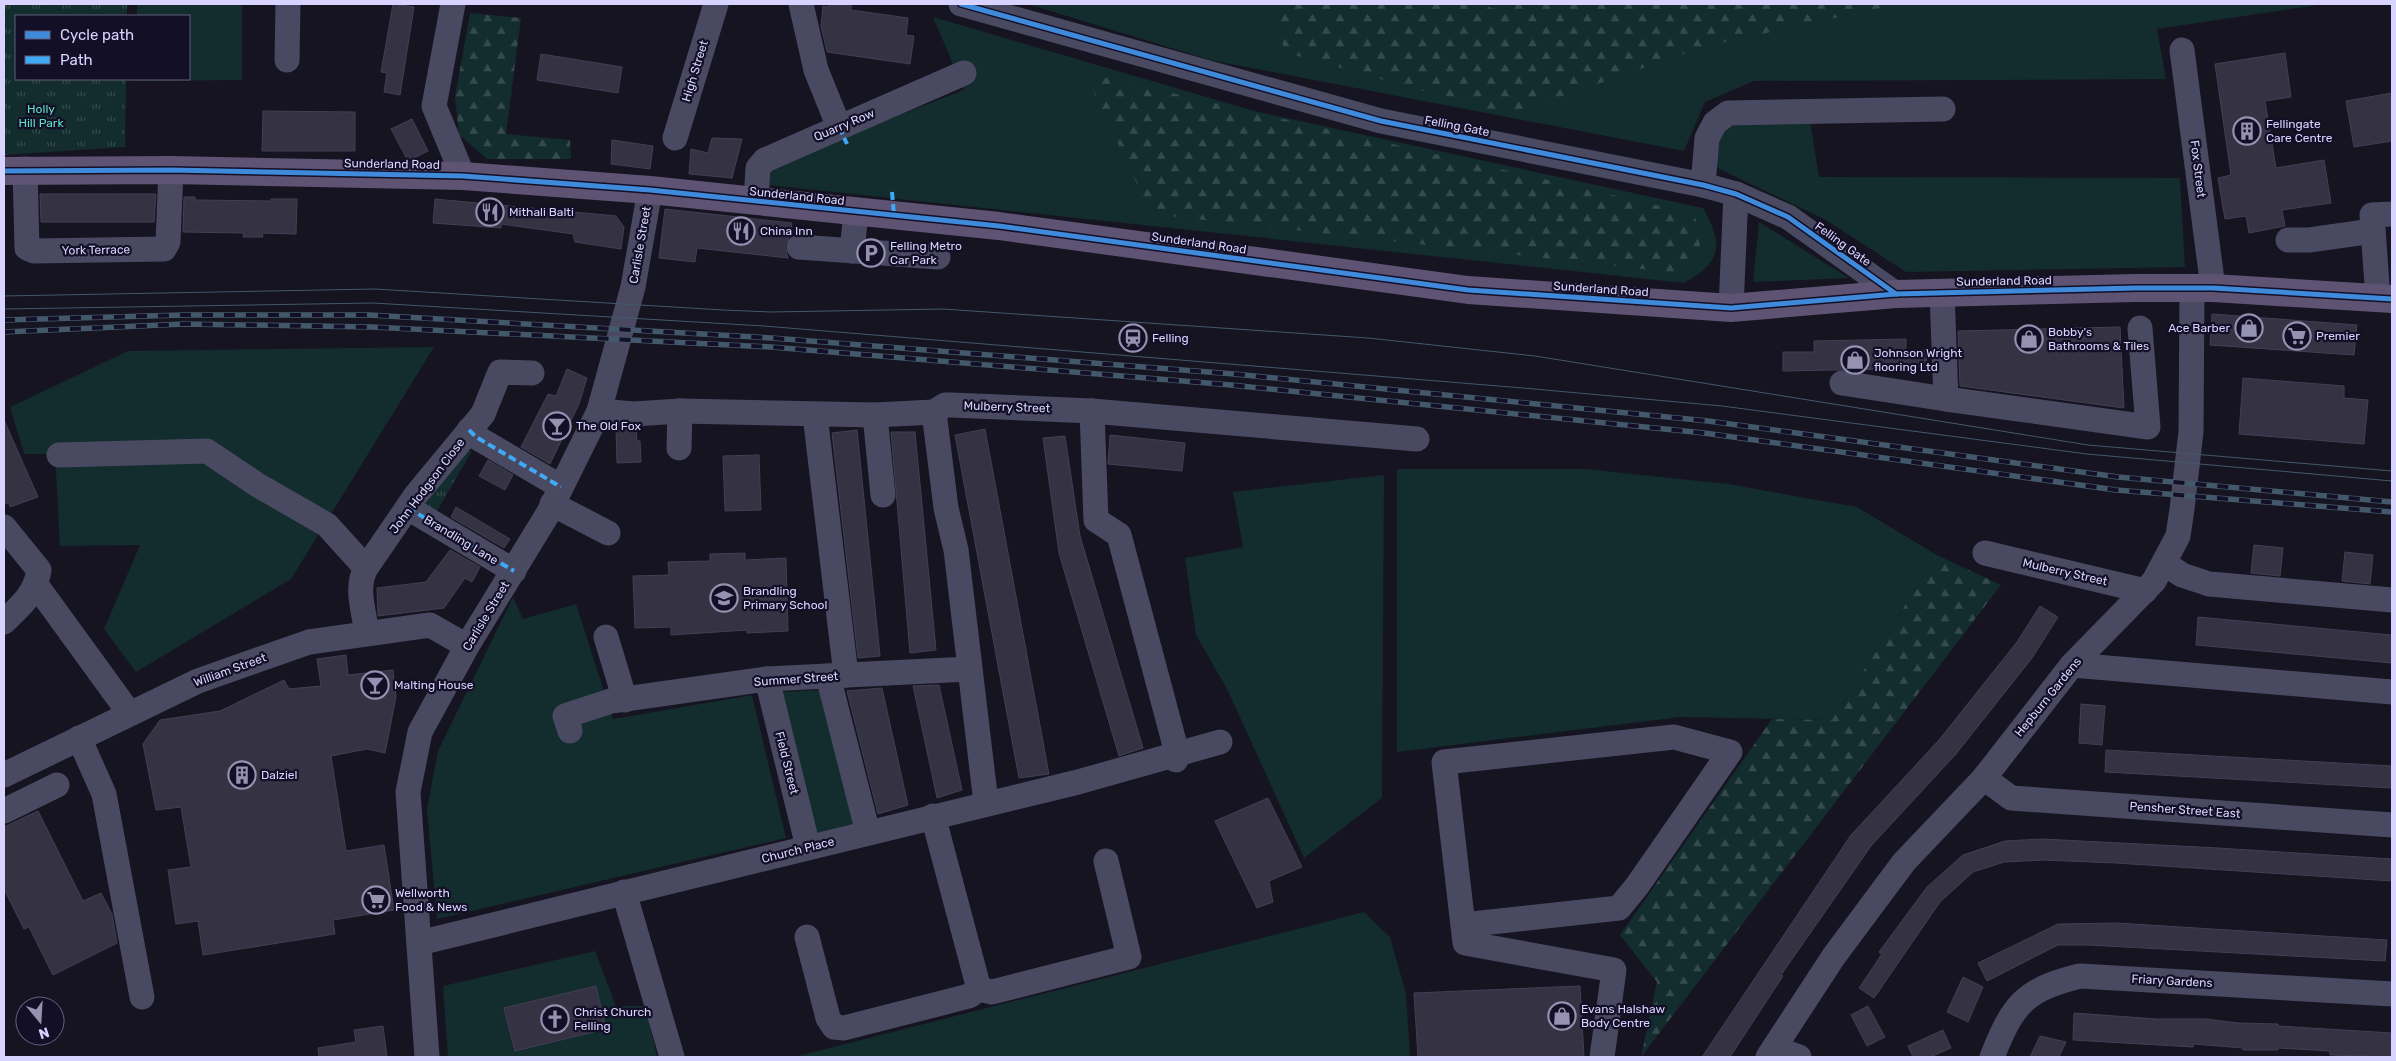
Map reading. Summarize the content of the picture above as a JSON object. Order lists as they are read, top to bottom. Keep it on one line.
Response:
{"streets":{"main road":["Sunderland Road"],"street":["High Street","Quarry Row","Felling Gate","Fox Street","Carlisle Street","York Terrace","Mulberry Street","John Hodgson Close","Brandling Lane","William Street","Summer Street","Hepburn Gardens","Field Street","Pensher Street East","Church Place","Friary Gardens"]},"crossings":[["Quarry Row","Sunderland Road"],["Felling Gate","Sunderland Road"],["Sunderland Road","Fox Street"],["Sunderland Road","Carlisle Street"],["Sunderland Road","York Terrace"],["Sunderland Road","Hepburn Gardens"],["Fox Street","Hepburn Gardens"],["Carlisle Street","Mulberry Street"],["Carlisle Street","Brandling Lane"],["Carlisle Street","William Street"],["Carlisle Street","Church Place"],["Mulberry Street","Hepburn Gardens"],["John Hodgson Close","Brandling Lane"],["John Hodgson Close","William Street"],["Summer Street","Field Street"],["Hepburn Gardens","Pensher Street East"],["Field Street","Church Place"]],"parks":["Holly Hill Park"],"places":{"building":["Fellingate Care Centre","Dalziel"],"restaurant":["Mithali Balti","China Inn"],"parking":["Felling Metro Car Park"],"shop":["Ace Barber","Bobby's Bathrooms & Tiles","Johnson Wright flooring Ltd","Evans Halshaw Body Centre"],"supermarket":["Premier","Wellworth Food & News"],"station":["Felling"],"bar":["The Old Fox","Malting House"],"school or university":["Brandling Primary School"],"church":["Christ Church Felling"]},"legend":["Cycle path","Path"],"north":"bottom"}
